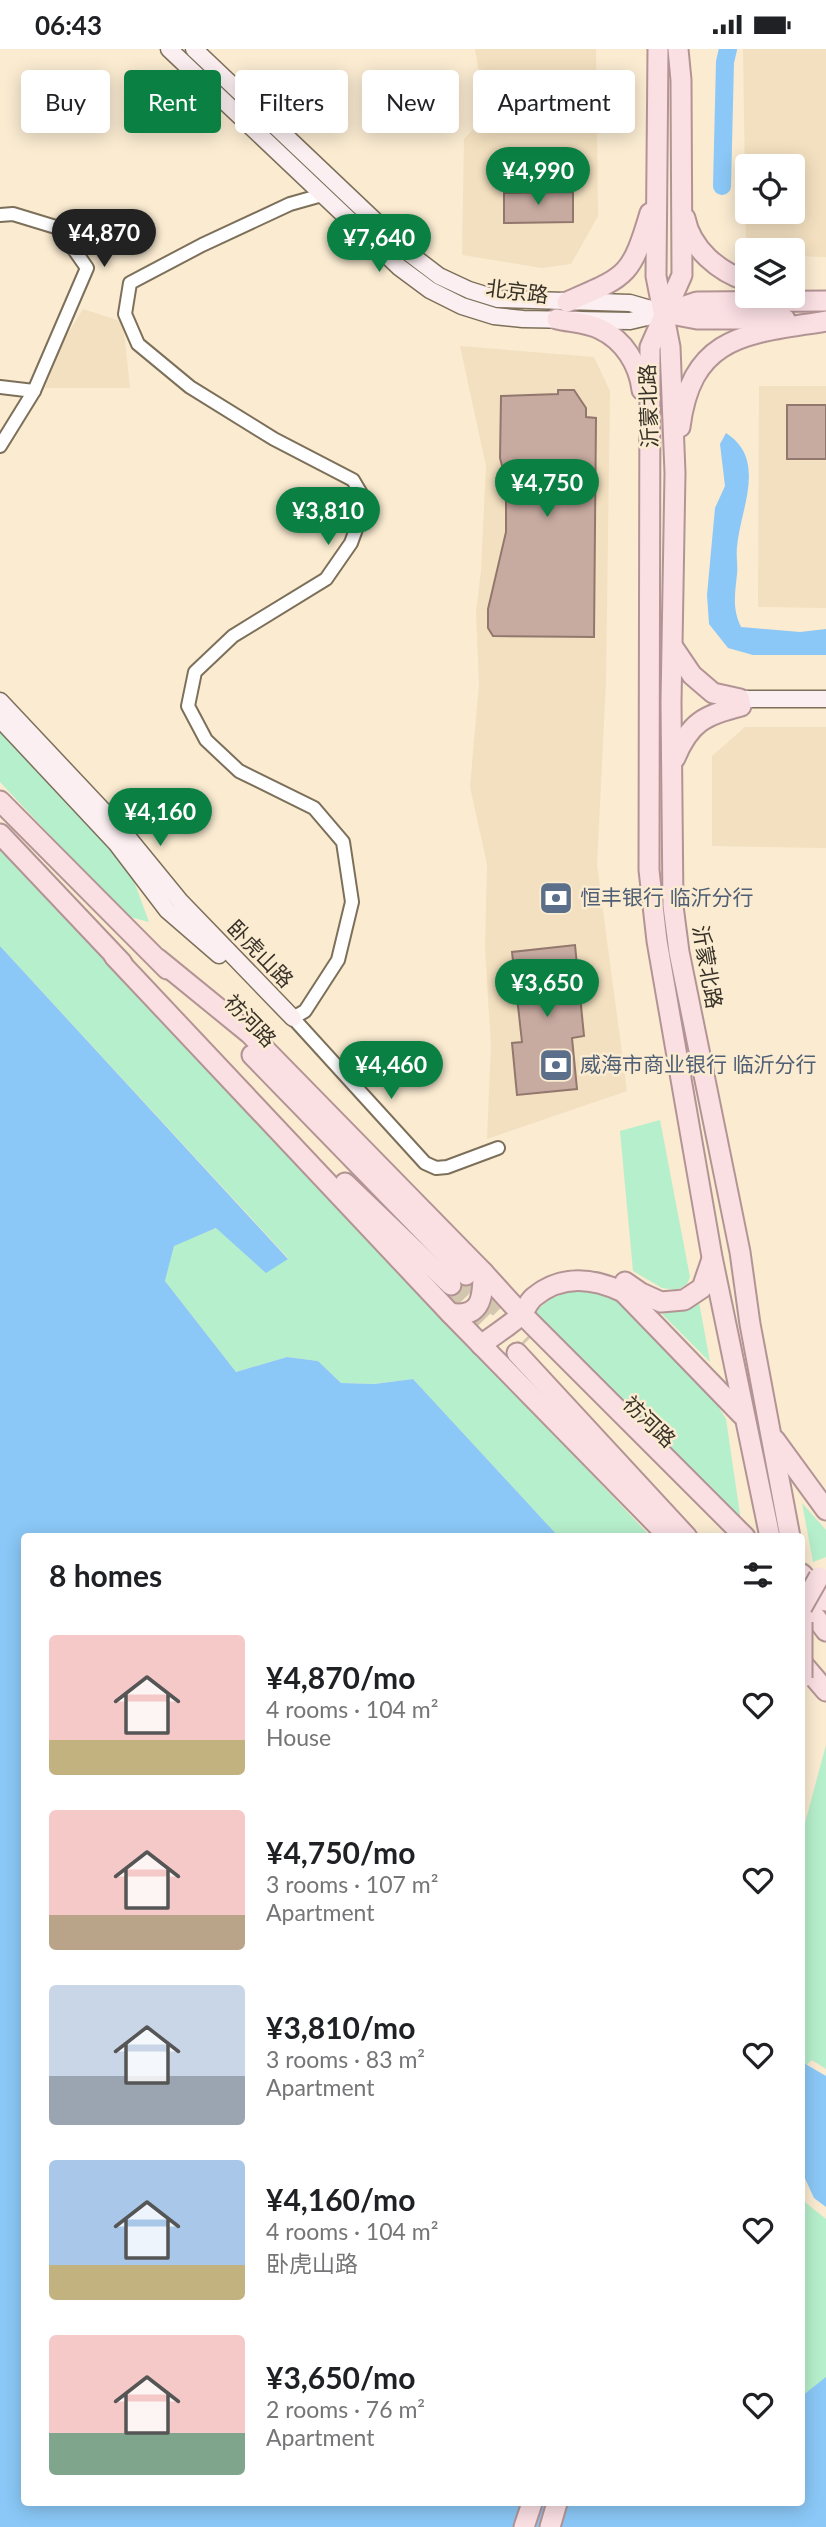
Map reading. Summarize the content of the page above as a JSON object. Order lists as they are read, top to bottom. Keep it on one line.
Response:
{"streets":{"main road":["北京路","沂蒙北路","卧虎山路","祊河路"]},"crossings":[["北京路","沂蒙北路"]],"places":{"bank":["恒丰银行 临沂分行","威海市商业银行 临沂分行"]},"page":{"status":"06:43","chip":["Buy","Rent","Filters","New","Apartment"],"price":["¥4,990","¥4,870","¥7,640","¥4,750","¥3,810","¥4,160","¥3,650","¥4,460"],"heading":"8 homes","list":[{"name":"¥4,870/mo","note":"4 rooms · 104 m² · House"},{"name":"¥4,750/mo","note":"3 rooms · 107 m² · Apartment"},{"name":"¥3,810/mo","note":"3 rooms · 83 m² · Apartment"},{"name":"¥4,160/mo","note":"4 rooms · 104 m² · 卧虎山路"},{"name":"¥3,650/mo","note":"2 rooms · 76 m² · Apartment"}]}}
